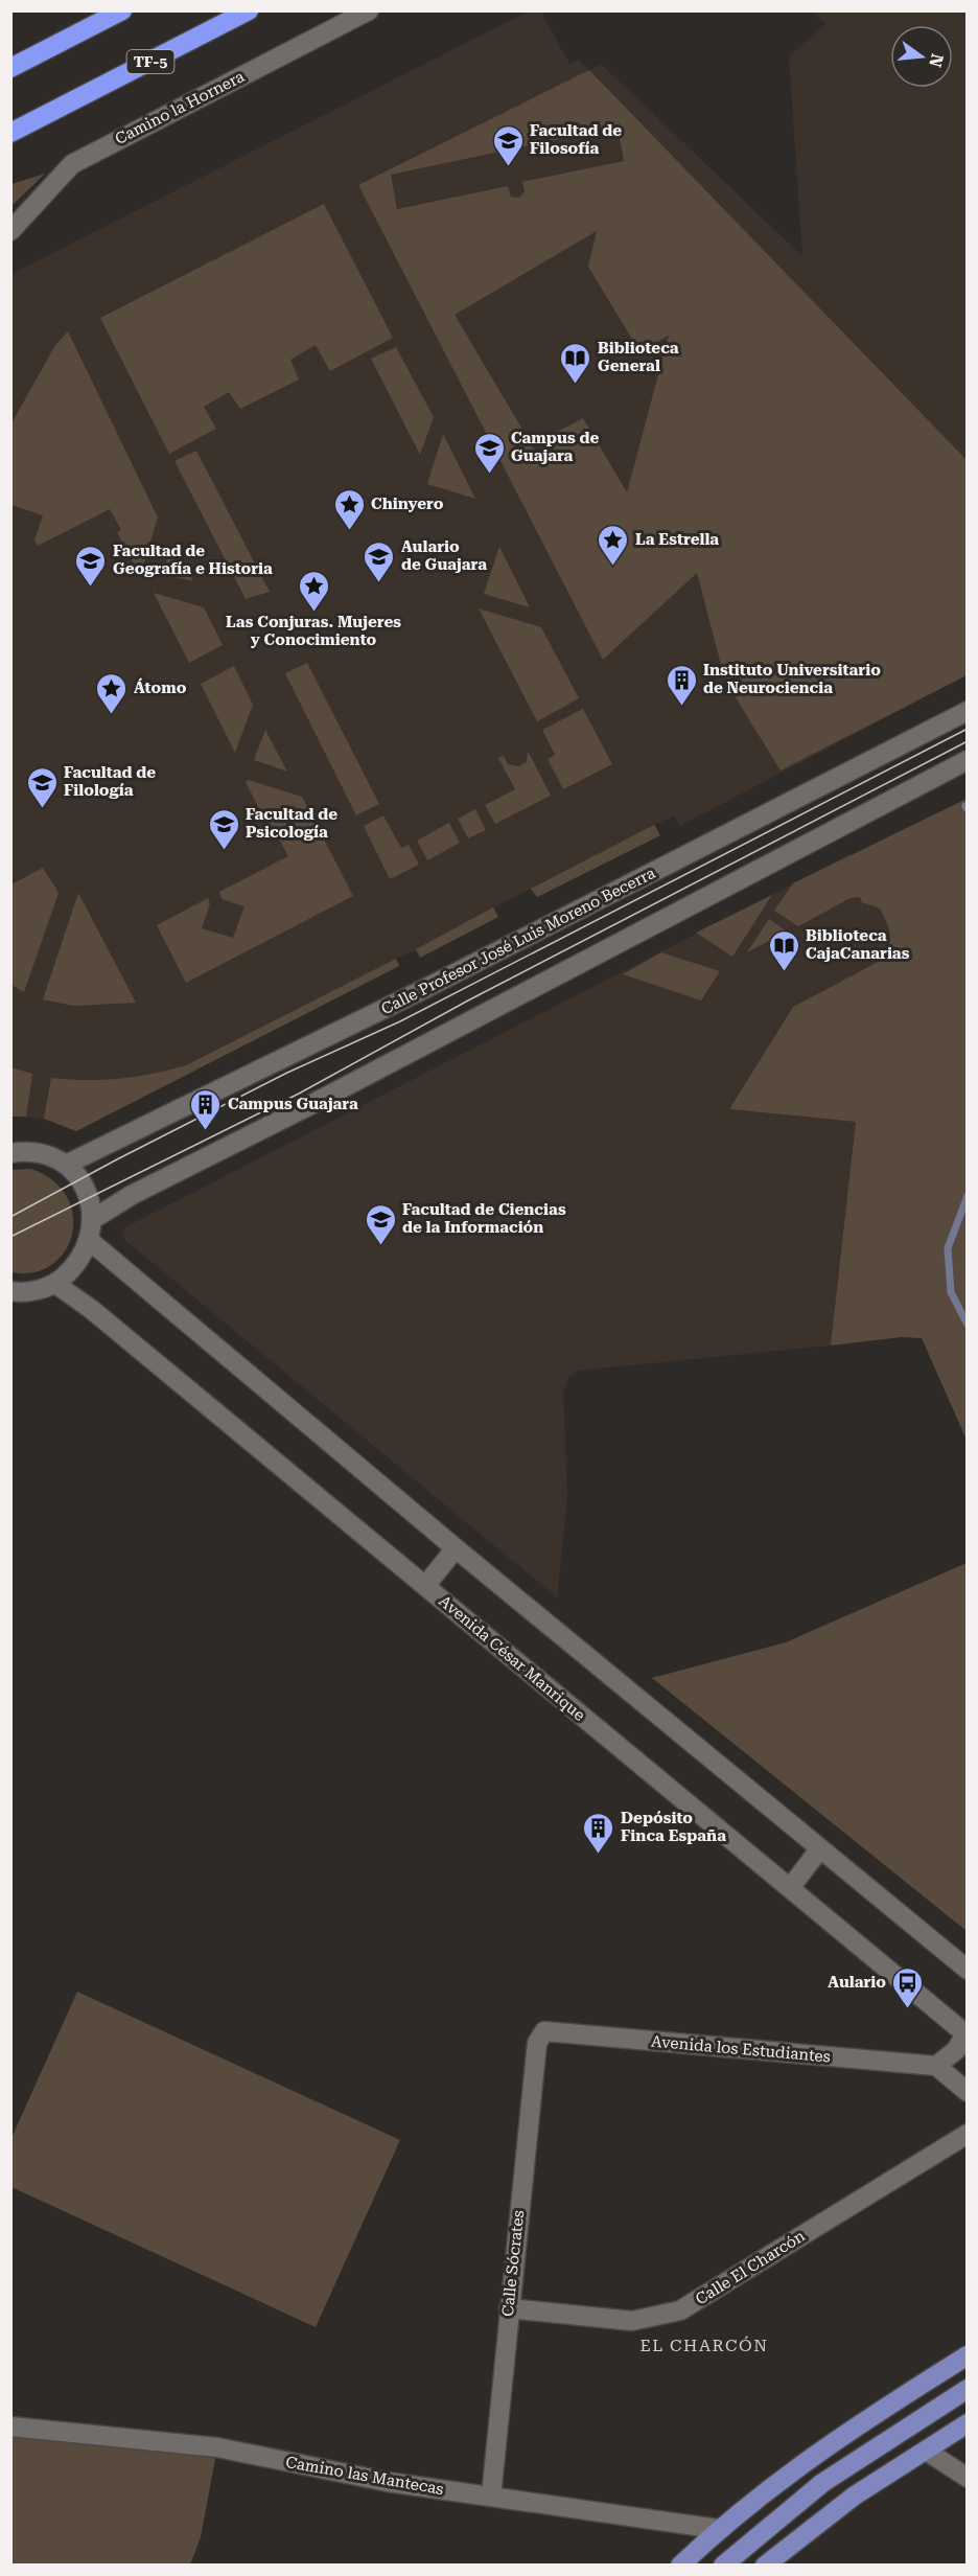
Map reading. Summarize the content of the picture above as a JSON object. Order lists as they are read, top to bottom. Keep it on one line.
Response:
{"streets":{"highway":["TF-5"],"street":["Camino la Hornera","Calle Profesor José Luis Moreno Becerra","Avenida César Manrique","Avenida los Estudiantes","Calle Sócrates","Calle El Charcón","Camino las Mantecas"]},"crossings":[["Avenida los Estudiantes","Calle Sócrates"],["Calle Sócrates","Calle El Charcón"],["Calle Sócrates","Camino las Mantecas"]],"districts":["EL CHARCÓN"],"places":{"school or university":["Facultad de Filosofía","Campus de Guajara","Aulario de Guajara","Facultad de Geografía e Historia","Facultad de Filología","Facultad de Psicología","Facultad de Ciencias de la Información"],"library":["Biblioteca General","Biblioteca CajaCanarias"],"place":["Chinyero","La Estrella","Las Conjuras. Mujeres y Conocimiento","Átomo"],"building":["Instituto Universitario de Neurociencia","Campus Guajara","Depósito Finca España"],"bus stop":["Aulario"]},"north":"right"}
